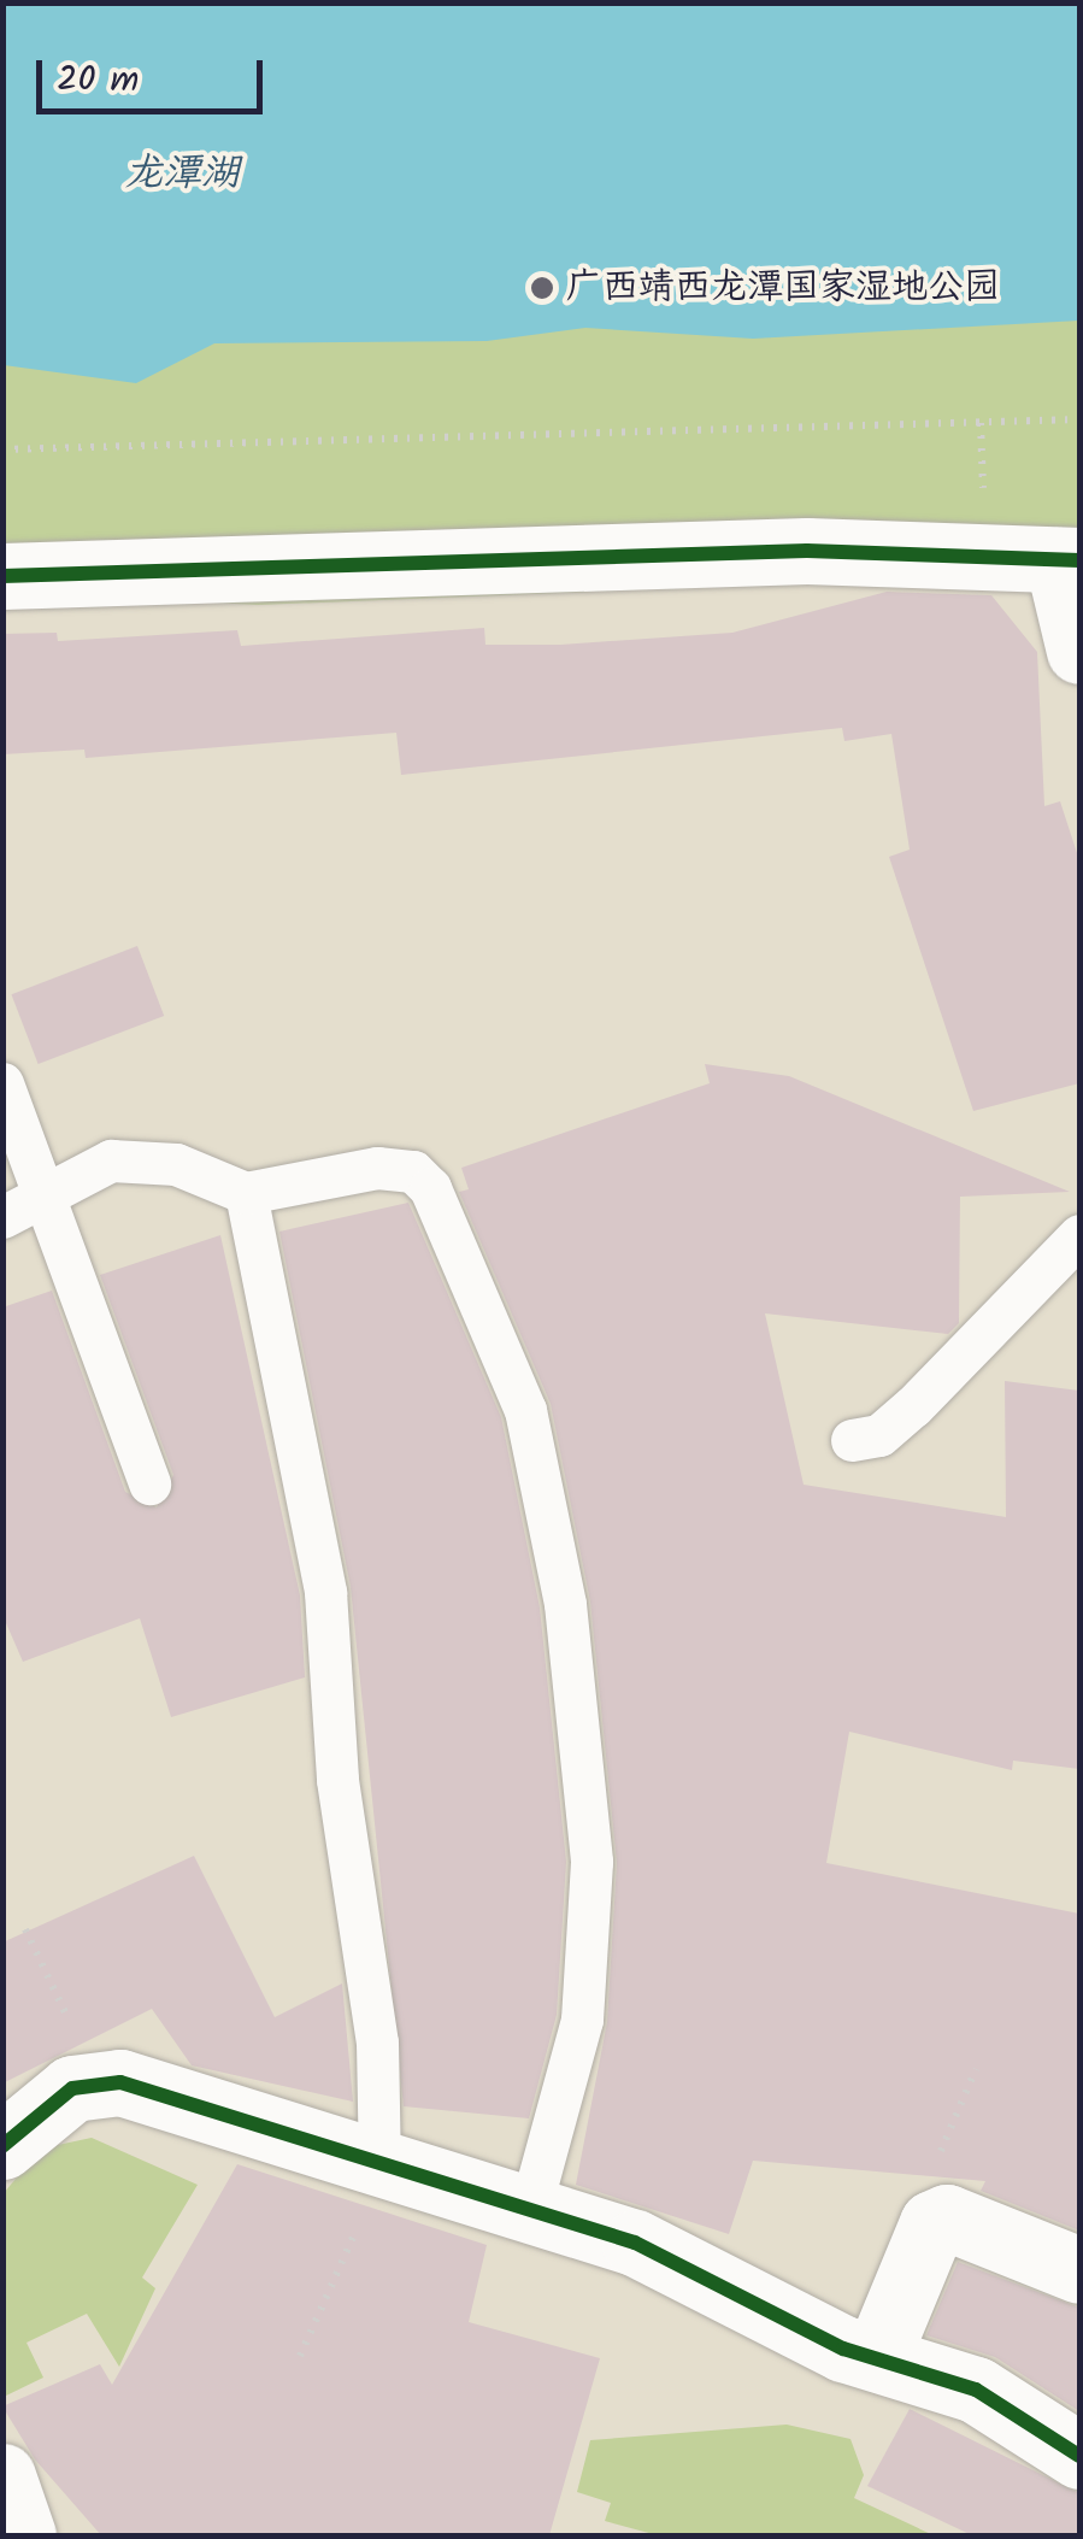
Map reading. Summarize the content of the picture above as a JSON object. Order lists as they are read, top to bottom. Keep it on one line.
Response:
{"water":["龙潭湖"],"places":["广西靖西龙潭国家湿地公园"],"scale_bar":"20 m"}
